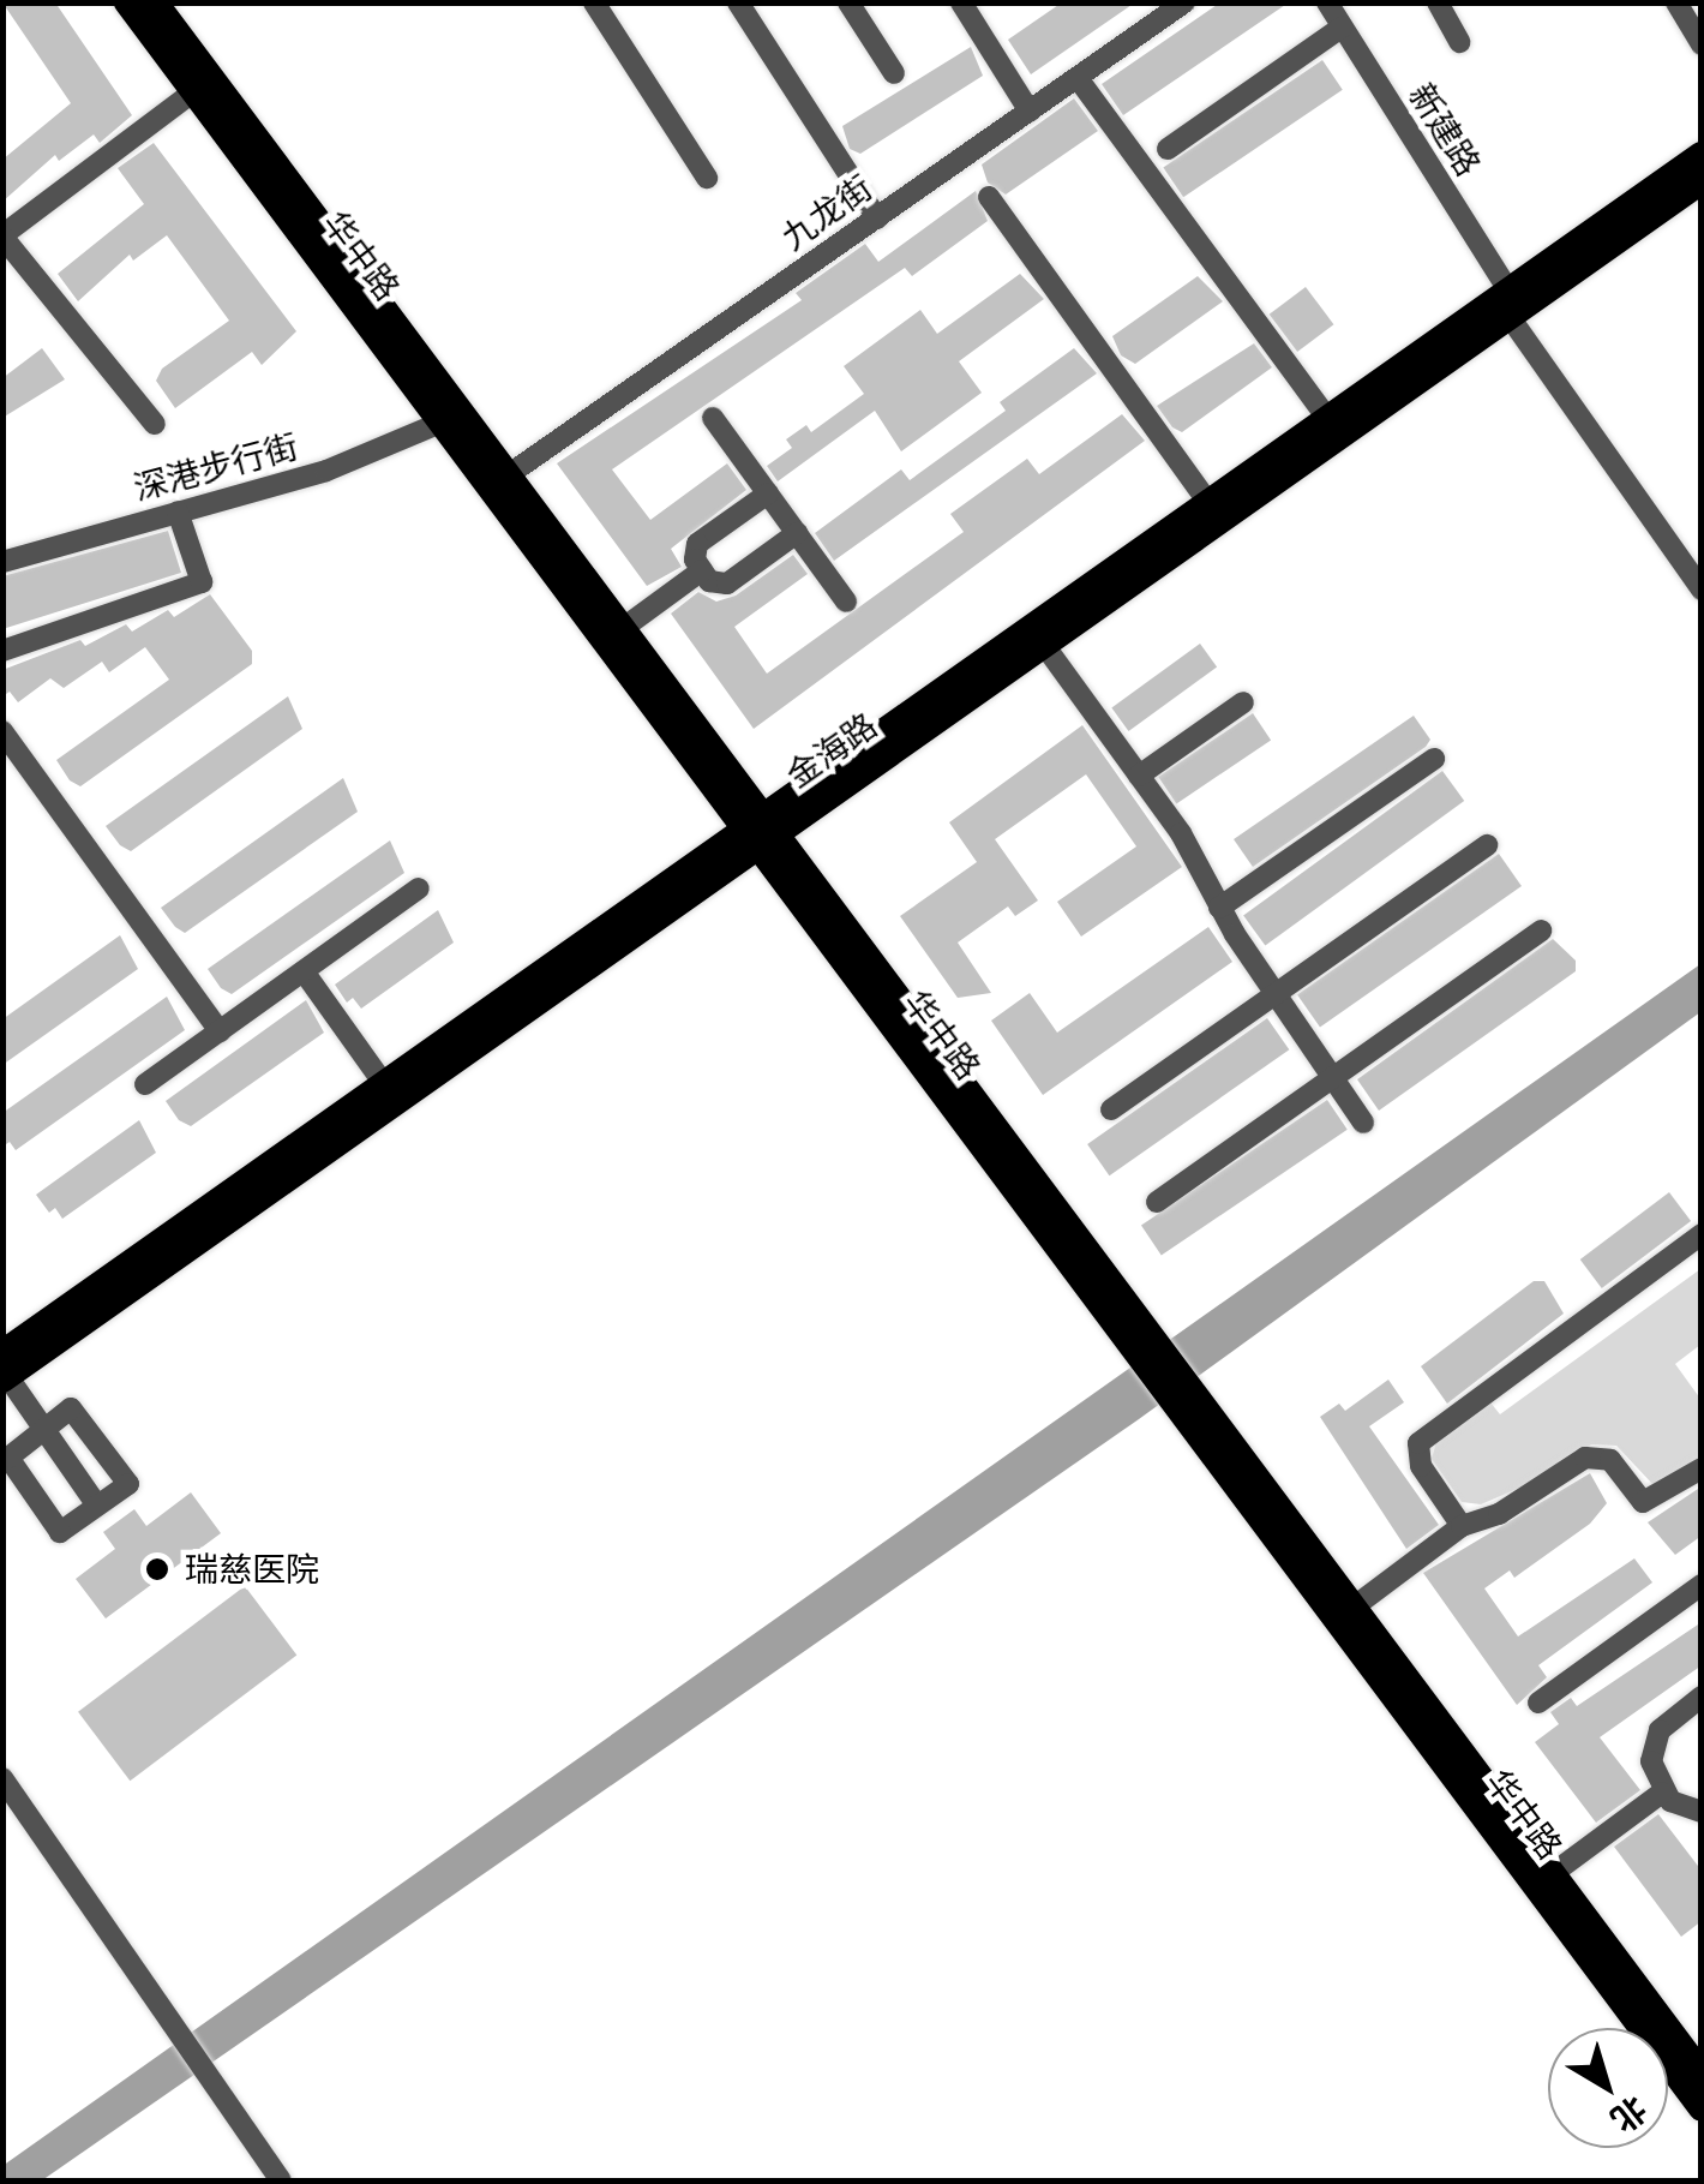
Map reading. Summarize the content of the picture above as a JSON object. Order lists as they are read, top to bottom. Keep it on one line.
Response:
{"streets":{"main road":["华中路","金海路"],"street":["新建路","九龙街","深港步行街"]},"crossings":[["新建路","金海路"],["九龙街","华中路"],["华中路","深港步行街"],["华中路","金海路"]],"places":["瑞慈医院"],"north":"bottom right"}
